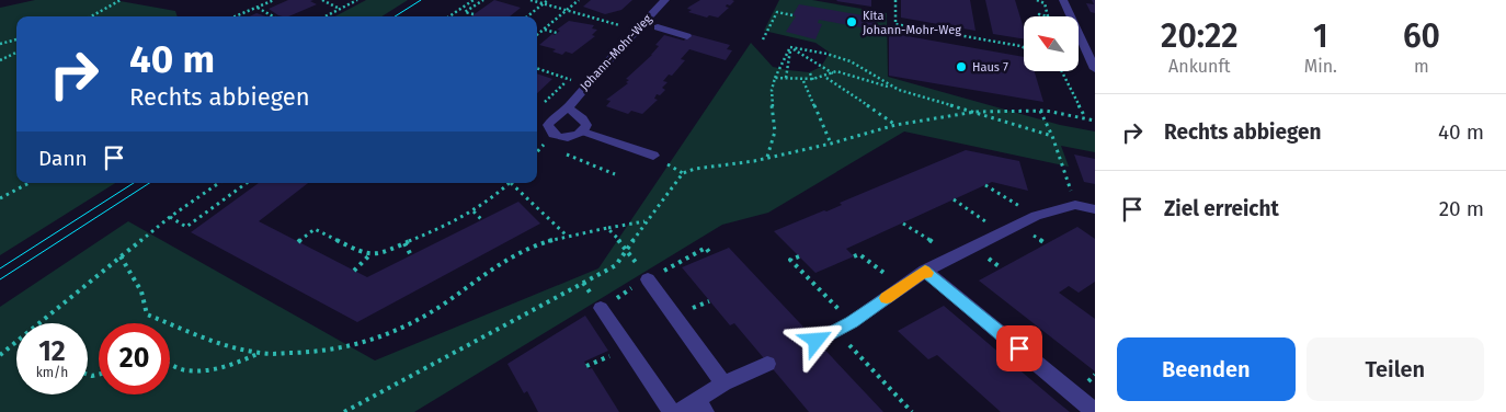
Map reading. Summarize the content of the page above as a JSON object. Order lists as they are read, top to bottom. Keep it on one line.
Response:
{"streets":{"street":["Johann-Mohr-Weg"]},"places":["Kita Johann-Mohr-Weg","Haus 7"],"north":"top left","page":{"eta":["20:22","Ankunft","1","Min.","60","m"],"turn":["40 m","Rechts abbiegen"],"list":[{"name":"Rechts abbiegen","value":"40 m"},{"name":"Ziel erreicht","value":"20 m"}],"then":"Dann","speed":"12 km/h","limit":"20","buttons":["Beenden","Teilen"]}}
